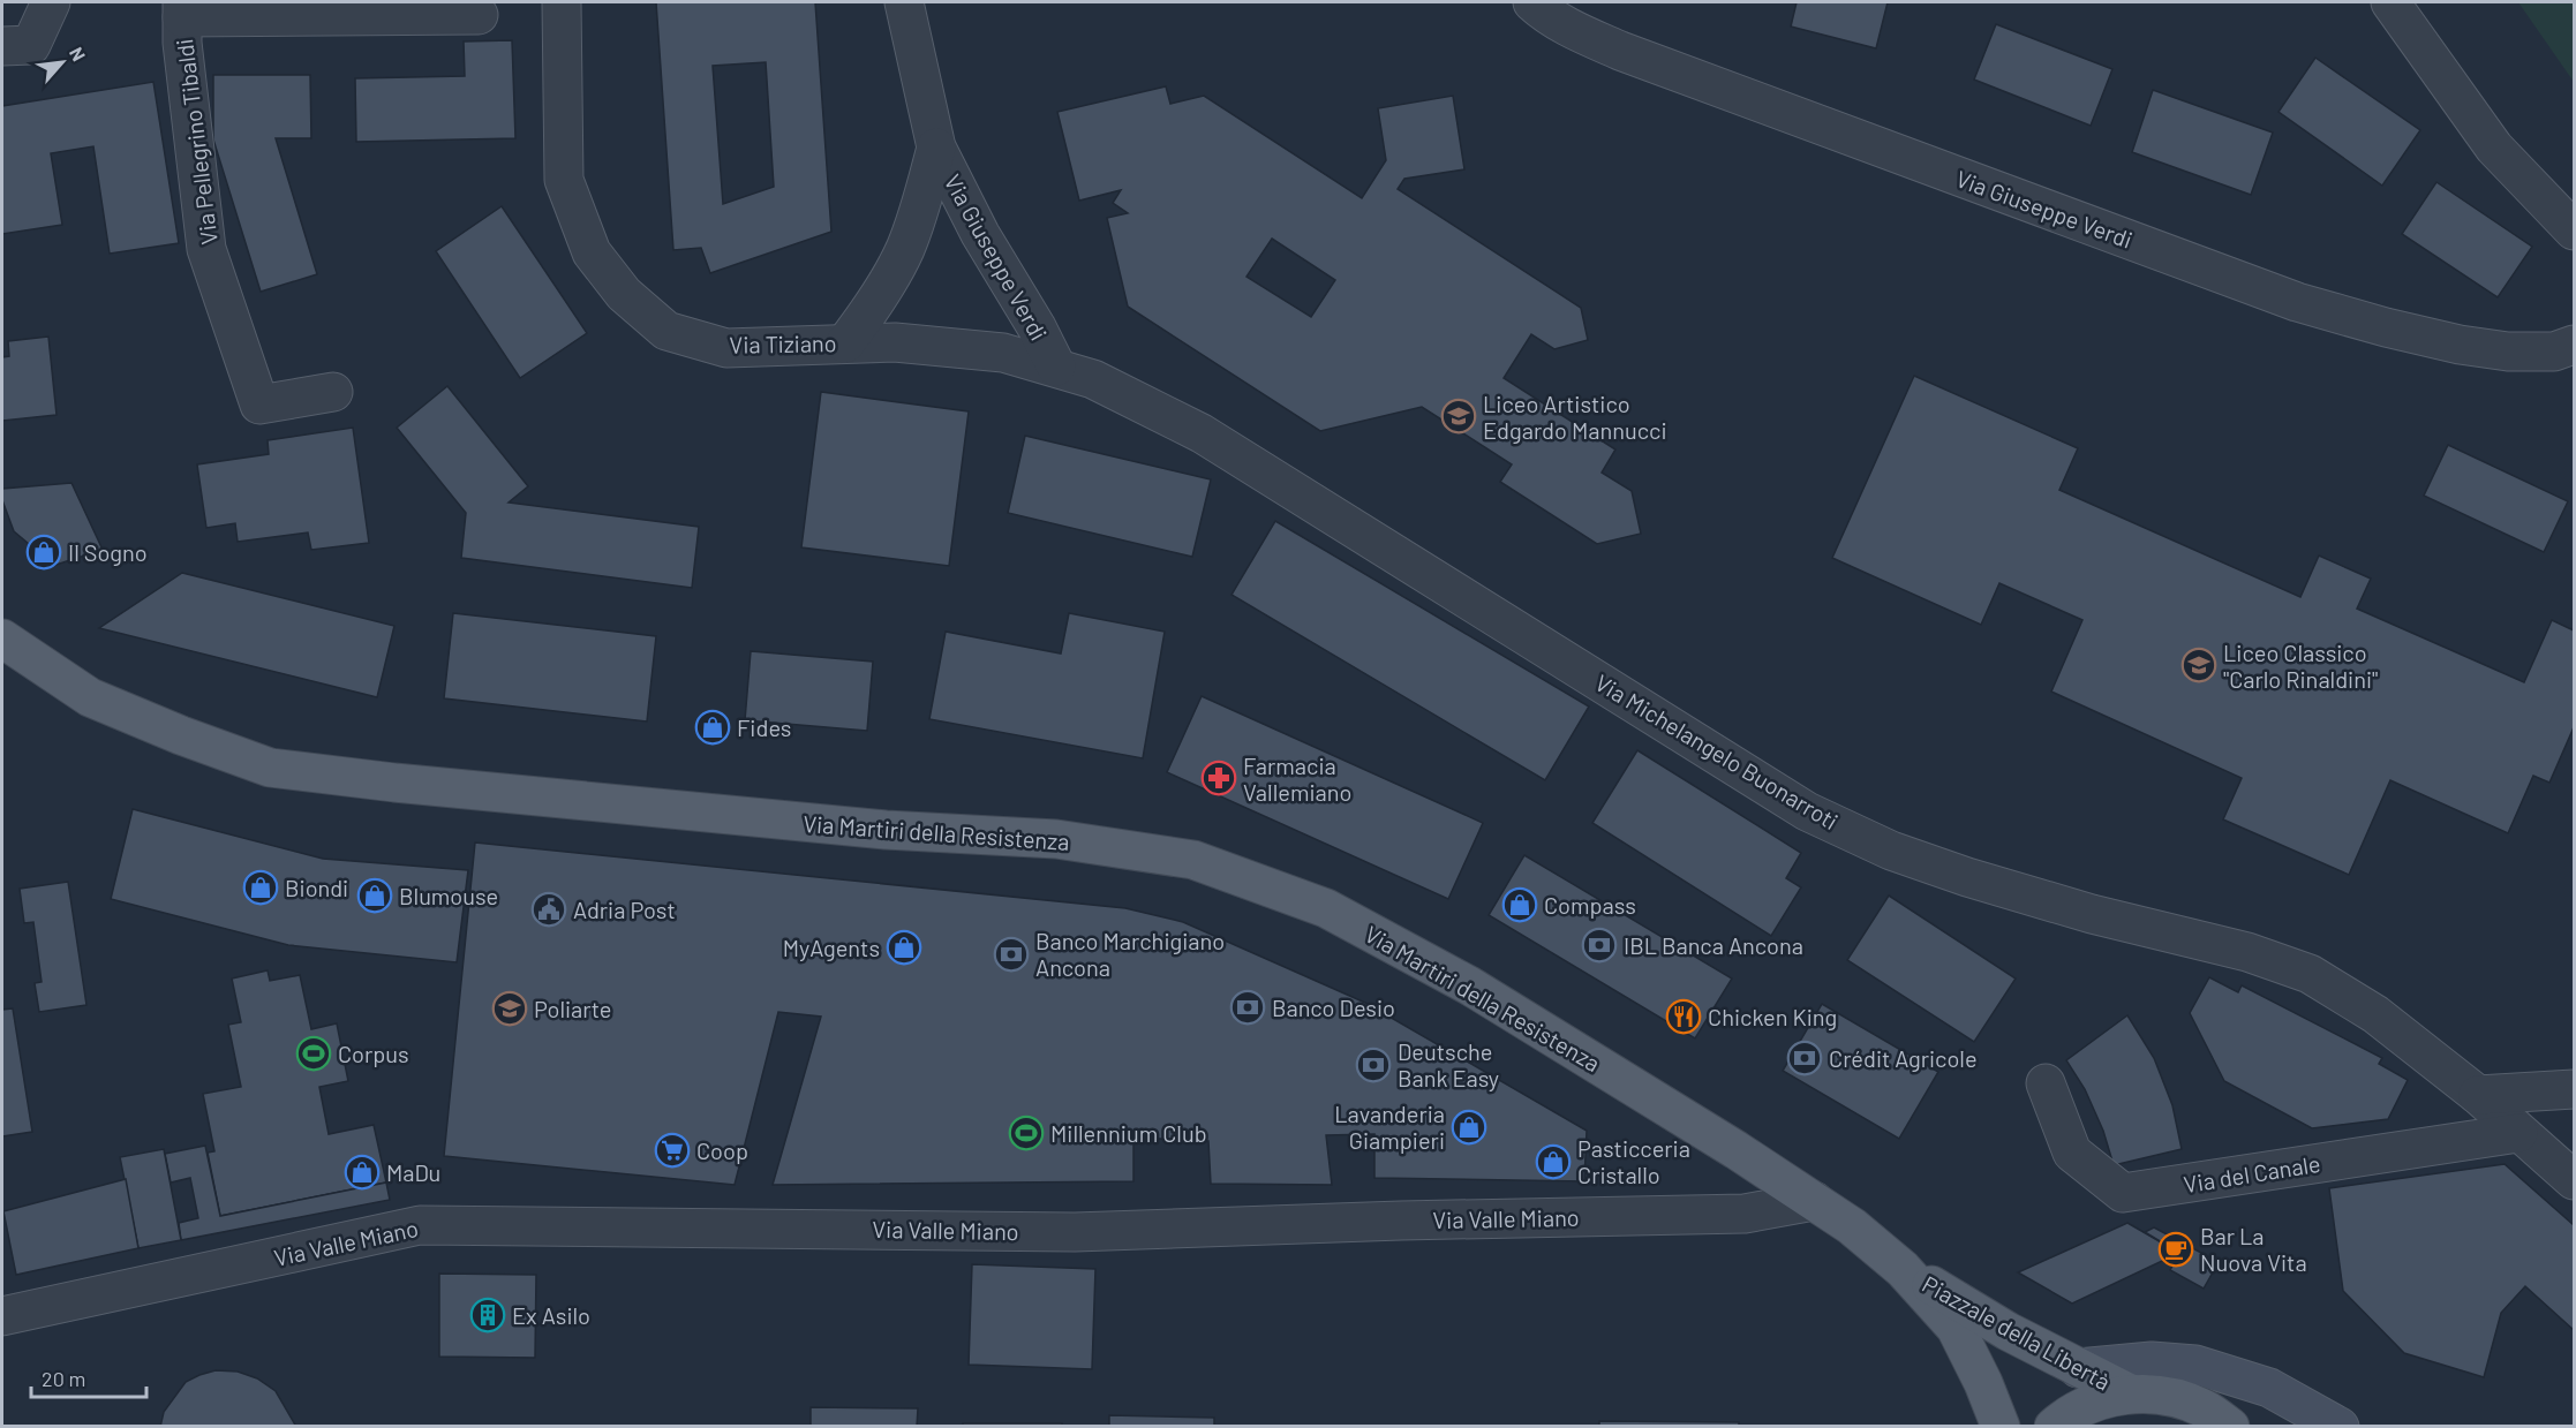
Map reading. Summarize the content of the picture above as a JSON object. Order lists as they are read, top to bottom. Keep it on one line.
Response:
{"streets":{"main road":["Via Martiri della Resistenza","Piazzale della Libertà"],"street":["Via Pellegrino Tibaldi","Via Giuseppe Verdi","Via Tiziano","Via Michelangelo Buonarroti","Via del Canale","Via Valle Miano"]},"crossings":[["Via Giuseppe Verdi","Via Tiziano"],["Via Giuseppe Verdi","Via Michelangelo Buonarroti"],["Via Tiziano","Via Michelangelo Buonarroti"],["Via Michelangelo Buonarroti","Via del Canale"],["Via Martiri della Resistenza","Via Valle Miano"],["Via Martiri della Resistenza","Piazzale della Libertà"],["Via Valle Miano","Piazzale della Libertà"]],"places":{"school or university":["Liceo Artistico Edgardo Mannucci","Liceo Classico \"Carlo Rinaldini\"","Poliarte"],"shop":["Il Sogno","Fides","Biondi","Blumouse","Compass","MyAgents","Lavanderia Giampieri","Pasticceria Cristallo","MaDu"],"pharmacy":["Farmacia Vallemiano"],"public building":["Adria Post"],"bank":["IBL Banca Ancona","Banco Marchigiano Ancona","Banco Desio","Crédit Agricole","Deutsche Bank Easy"],"restaurant":["Chicken King"],"sports":["Corpus","Millennium Club"],"supermarket":["Coop"],"cafe":["Bar La Nuova Vita"],"building":["Ex Asilo"]},"scale_bar":"20 m","north":"top right"}
